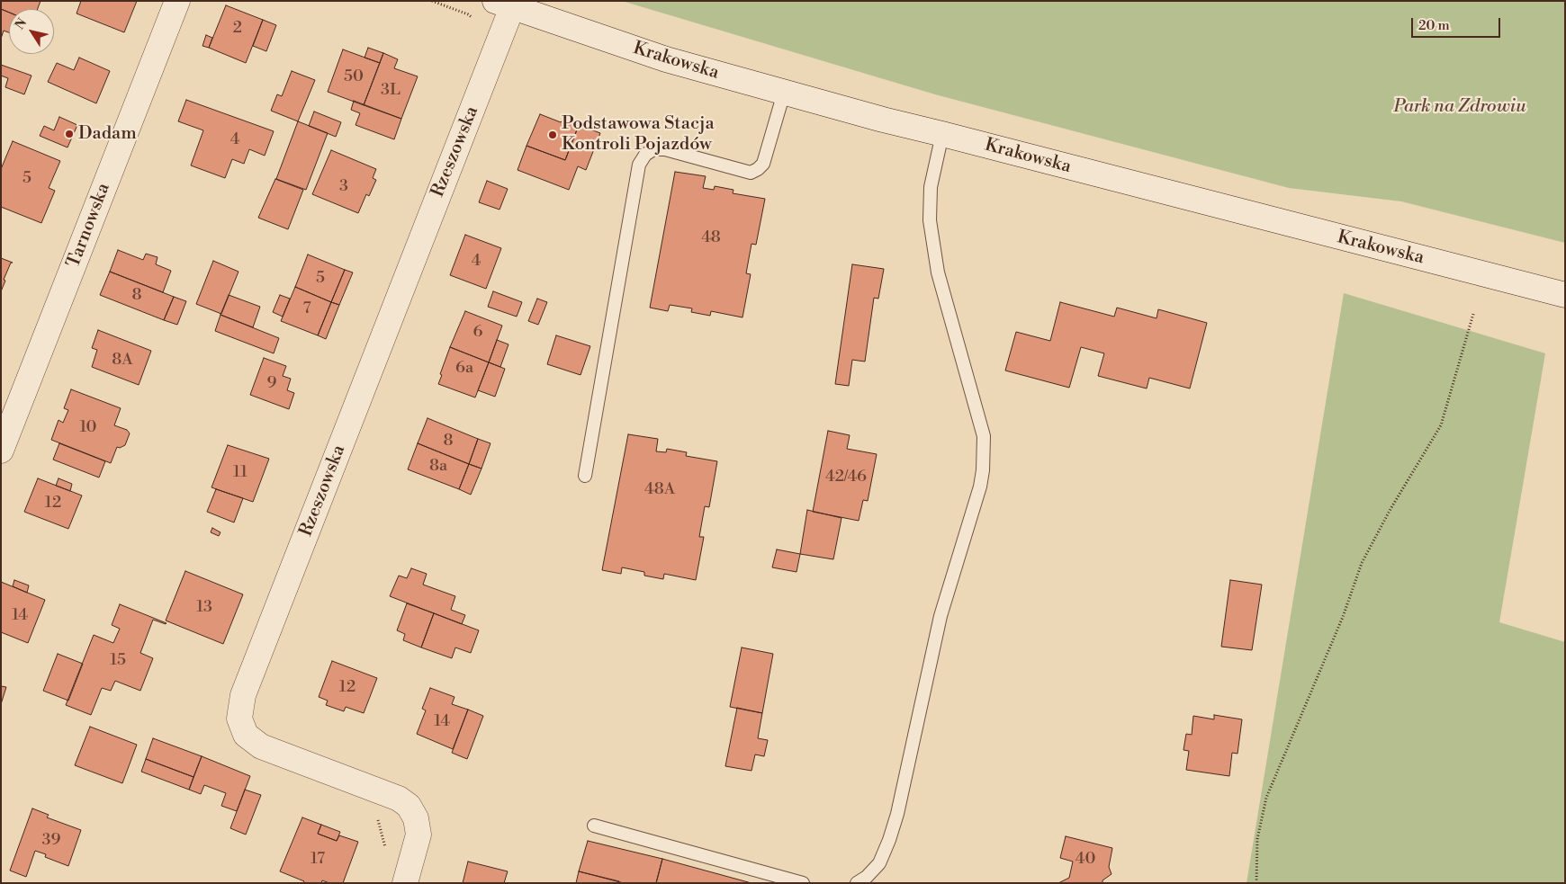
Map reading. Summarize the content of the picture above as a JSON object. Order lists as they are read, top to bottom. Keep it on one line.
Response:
{"streets":{"street":["Krakowska","Rzeszowska","Tarnowska"]},"crossings":[["Krakowska","Rzeszowska"]],"parks":["Park na Zdrowiu"],"places":["Dadam","Podstawowa Stacja Kontroli Pojazdów"],"house_numbers":["2","50","3L","4","5","3","48","4","5","8","7","6","8A","6a","9","10","8","8a","11","42/46","48A","12","13","14","15","12","14","39","17","40"],"scale_bar":"20 m","north":"top left"}
